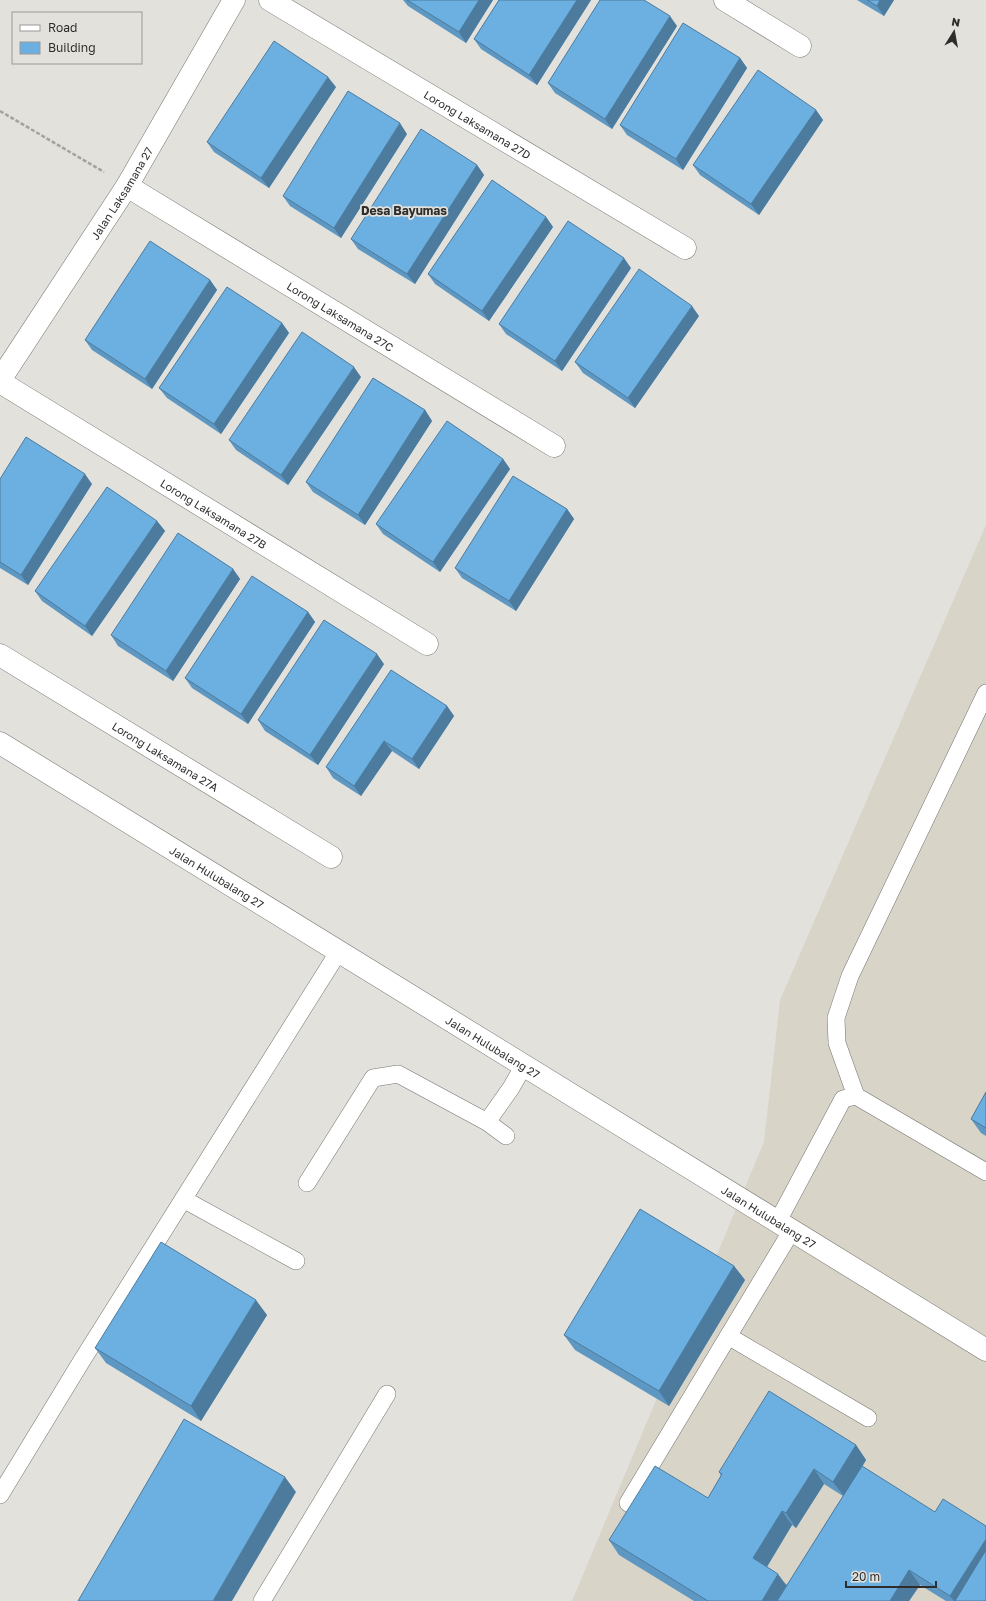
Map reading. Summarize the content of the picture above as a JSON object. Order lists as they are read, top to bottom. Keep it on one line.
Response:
{"streets":{"street":["Lorong Laksamana 27D","Jalan Laksamana 27","Lorong Laksamana 27C","Lorong Laksamana 27B","Lorong Laksamana 27A","Jalan Hulubalang 27"]},"crossings":[["Jalan Laksamana 27","Lorong Laksamana 27C"],["Jalan Laksamana 27","Lorong Laksamana 27B"]],"districts":["Desa Bayumas"],"legend":["Road","Building"],"scale_bar":"20 m","north":"top"}
